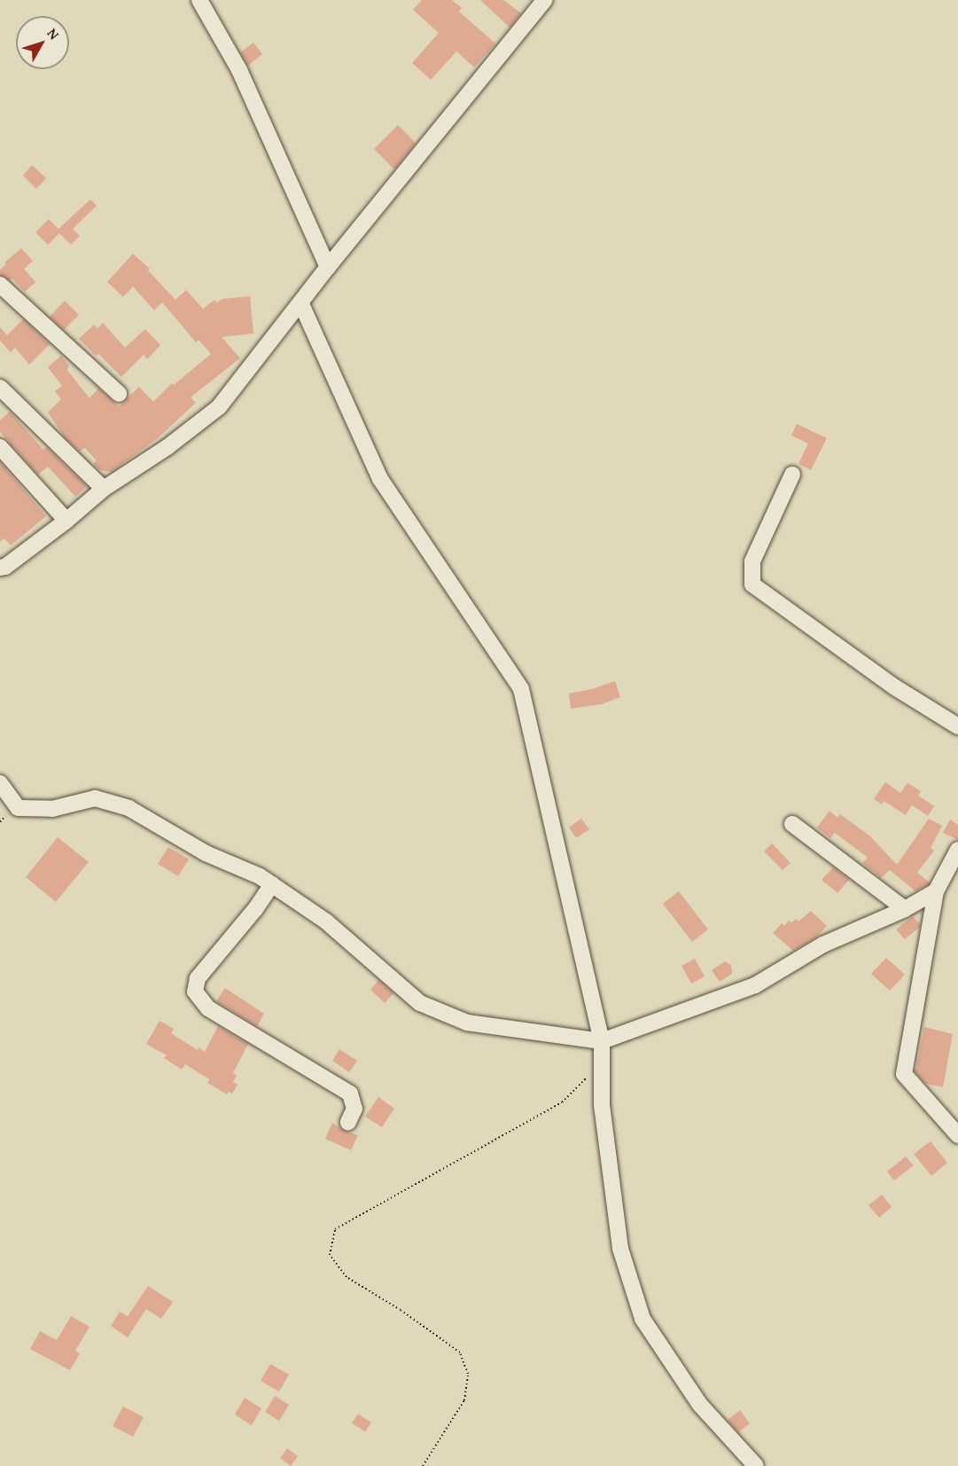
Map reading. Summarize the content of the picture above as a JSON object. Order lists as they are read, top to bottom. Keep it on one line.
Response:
{"north":"top right"}
